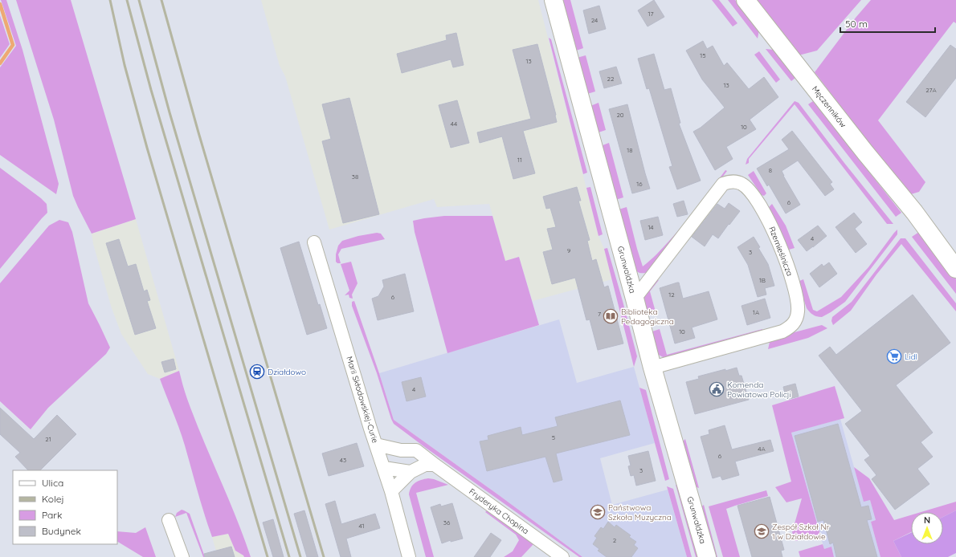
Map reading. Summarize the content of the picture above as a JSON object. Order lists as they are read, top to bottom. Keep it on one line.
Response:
{"streets":{"street":["Męczenników","Rzemieślnicza","Grunwaldzka","Marii Skłodowskiej-Curie","Fryderyka Chopina"]},"crossings":[["Rzemieślnicza","Grunwaldzka"],["Marii Skłodowskiej-Curie","Fryderyka Chopina"]],"places":{"library":["Biblioteka Pedagogiczna"],"supermarket":["Lidl"],"station":["Działdowo"],"public building":["Komenda Powiatowa Policji"],"school or university":["Państwowa Szkoła Muzyczna","Zespół Szkoł Nr 1 w Działdowie"]},"house_numbers":["17","24","15","13","22","13","27A","20","44","10","18","11","8","38","16","6","14","4","9","3","1B","12","6","1A","7","10","4","5","21","4A","6","43","3","36","41","2"],"legend":["Ulica","Kolej","Park","Budynek"],"scale_bar":"50 m","north":"top"}
